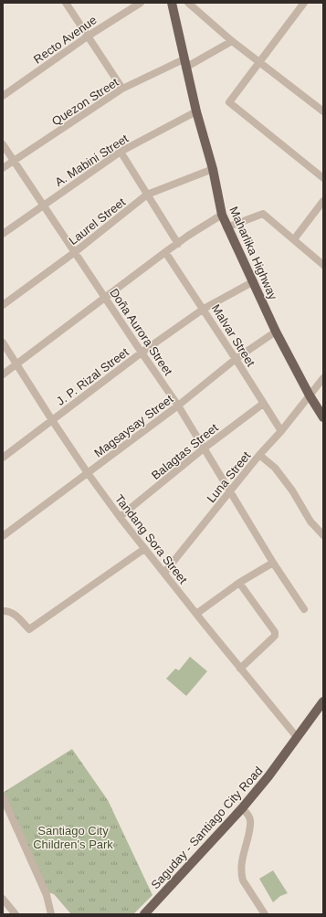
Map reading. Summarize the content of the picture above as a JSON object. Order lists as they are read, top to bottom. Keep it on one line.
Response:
{"streets":{"main road":["Maharlika Highway","Saguday - Santiago City Road"],"street":["Recto Avenue","Quezon Street","A. Mabini Street","Laurel Street","Doña Aurora Street","Malvar Street","J. P. Rizal Street","Magsaysay Street","Balagtas Street","Luna Street","Tandang Sora Street"]},"crossings":[["Quezon Street","Maharlika Highway"],["Quezon Street","Doña Aurora Street"],["A. Mabini Street","Maharlika Highway"],["A. Mabini Street","Doña Aurora Street"],["Laurel Street","Maharlika Highway"],["Laurel Street","Doña Aurora Street"],["Maharlika Highway","J. P. Rizal Street"],["Maharlika Highway","Magsaysay Street"],["Maharlika Highway","Luna Street"],["Doña Aurora Street","J. P. Rizal Street"],["Doña Aurora Street","Magsaysay Street"],["Doña Aurora Street","Balagtas Street"],["Doña Aurora Street","Luna Street"],["Malvar Street","J. P. Rizal Street"],["Malvar Street","Magsaysay Street"],["Malvar Street","Balagtas Street"],["Malvar Street","Luna Street"],["J. P. Rizal Street","Tandang Sora Street"],["Magsaysay Street","Tandang Sora Street"],["Balagtas Street","Tandang Sora Street"],["Luna Street","Tandang Sora Street"],["Tandang Sora Street","Saguday - Santiago City Road"]],"parks":["Santiago City Children's Park"]}
